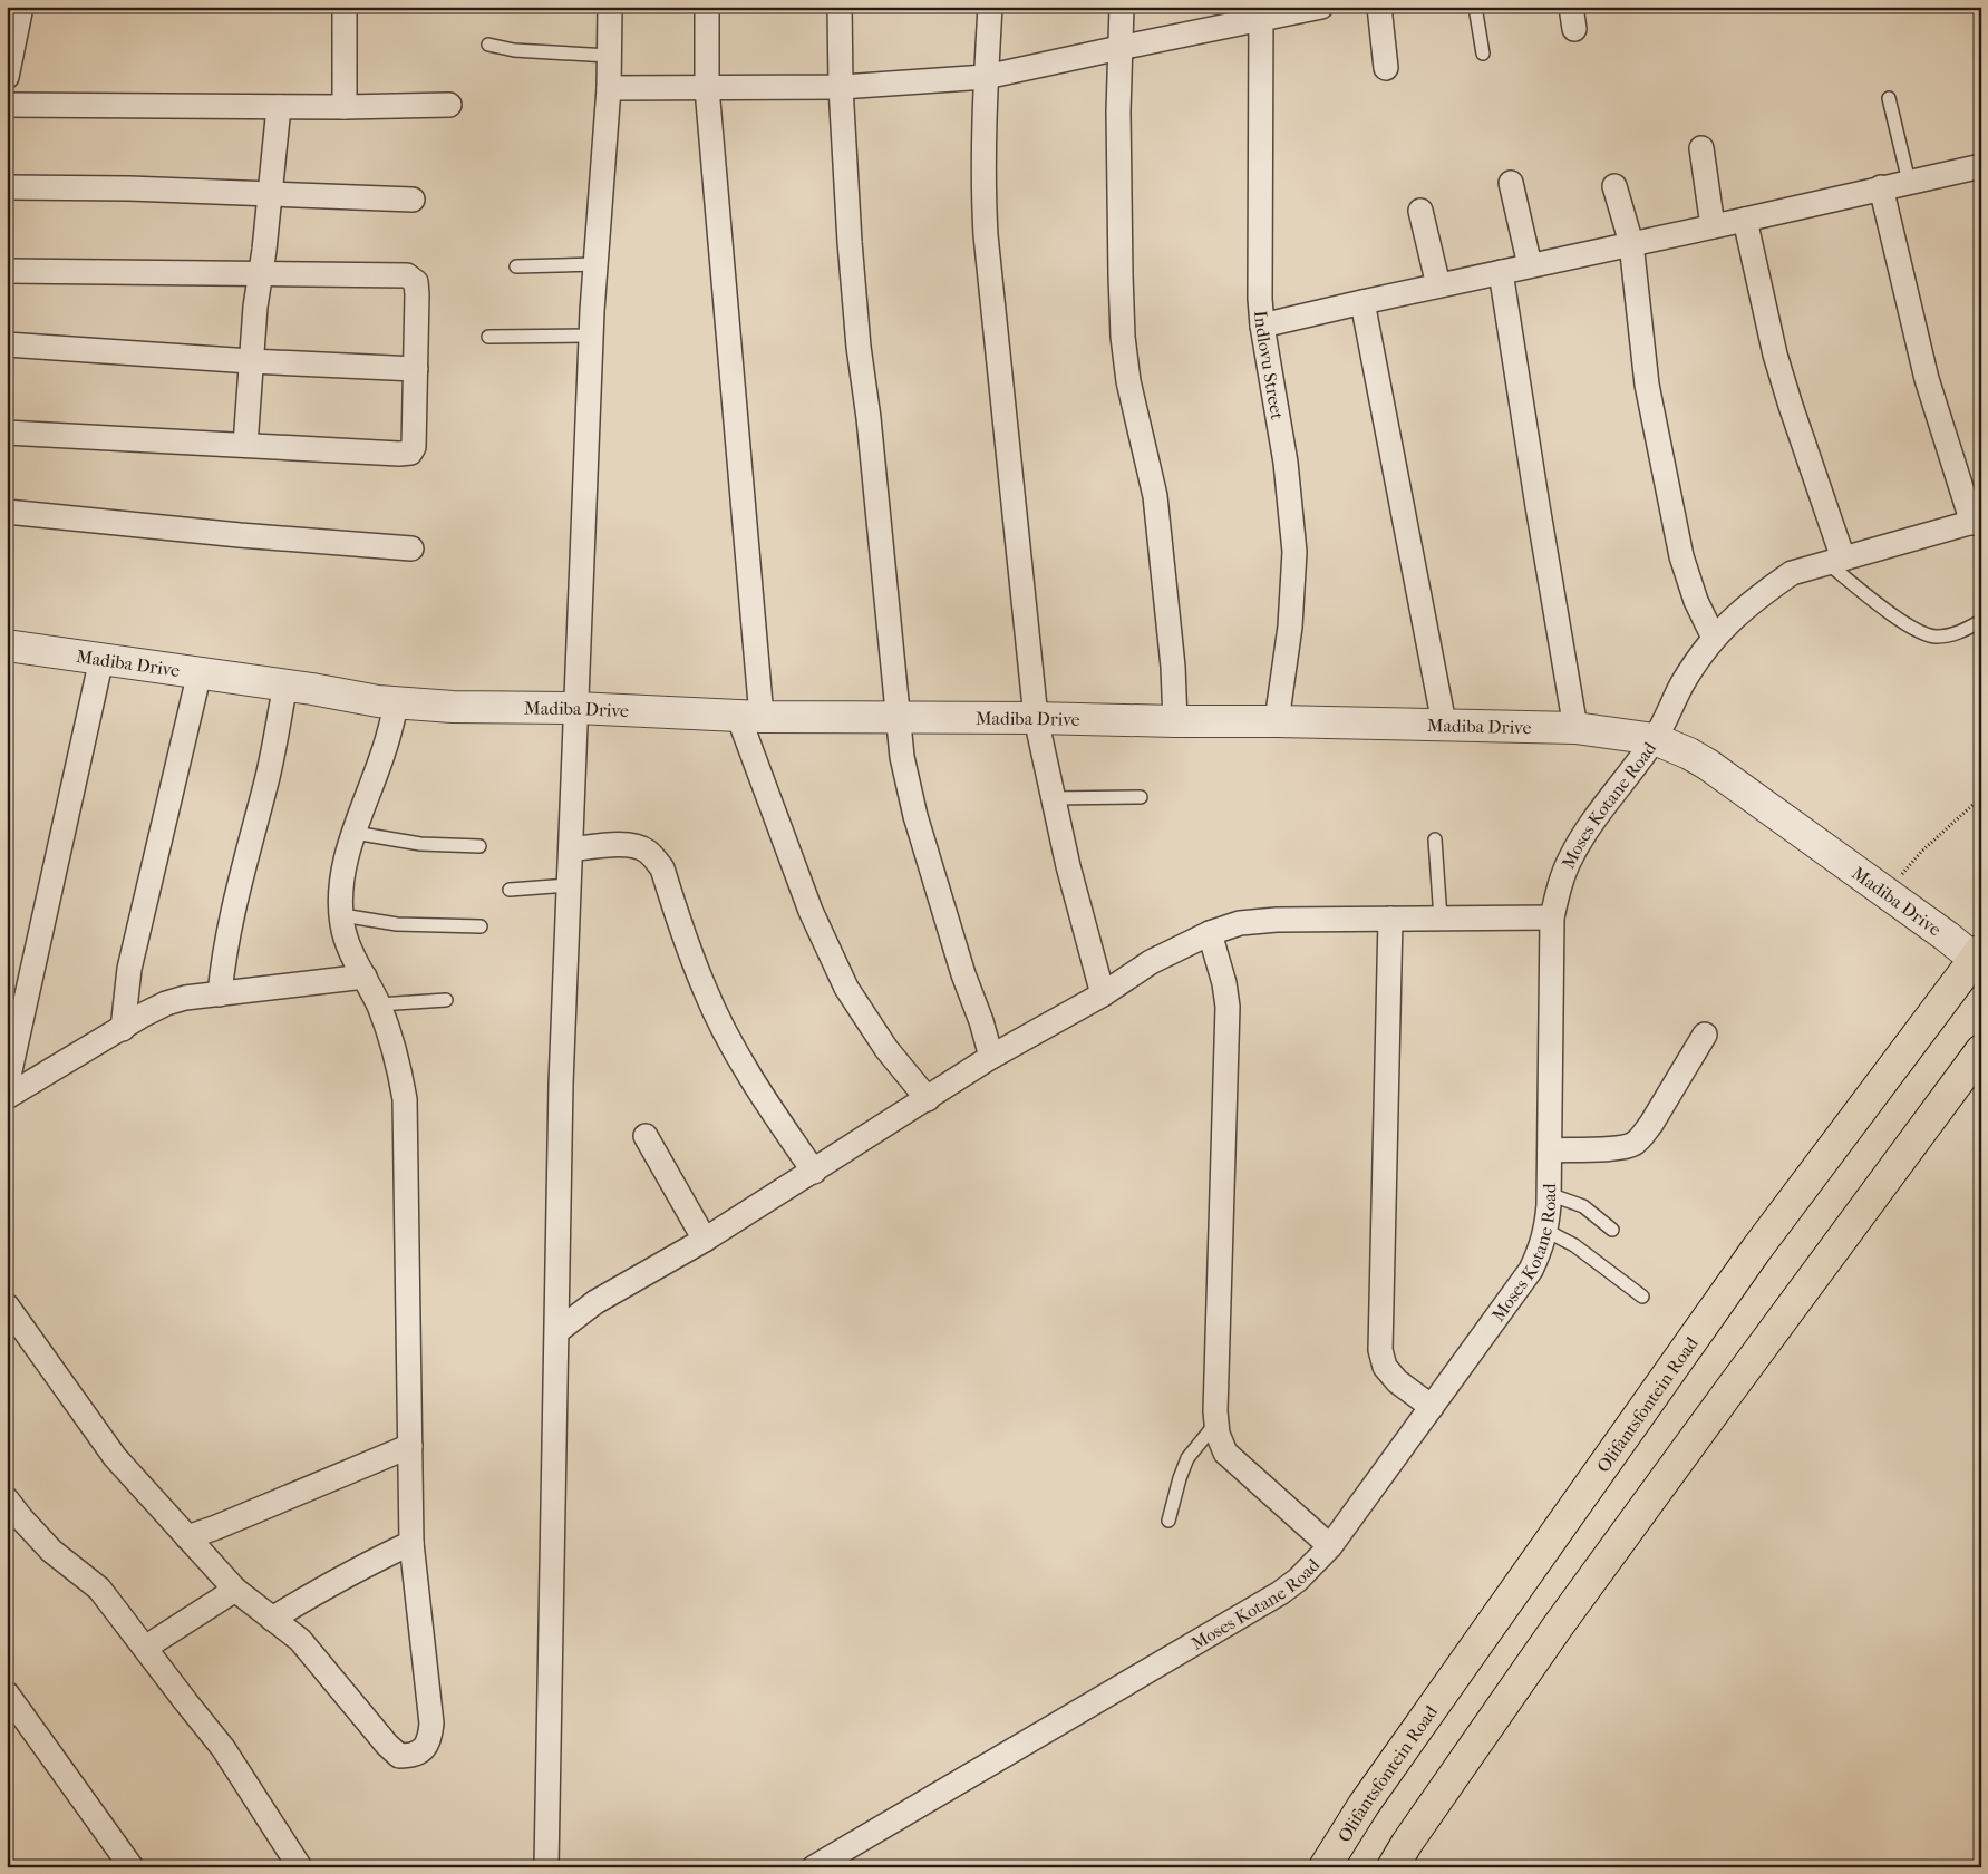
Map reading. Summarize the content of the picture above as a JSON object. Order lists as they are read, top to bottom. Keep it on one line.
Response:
{"streets":{"main road":["Olifantsfontein Road"],"street":["Indlovu Street","Madiba Drive","Moses Kotane Road"]},"crossings":[["Indlovu Street","Madiba Drive"],["Madiba Drive","Moses Kotane Road"],["Madiba Drive","Olifantsfontein Road"]]}
